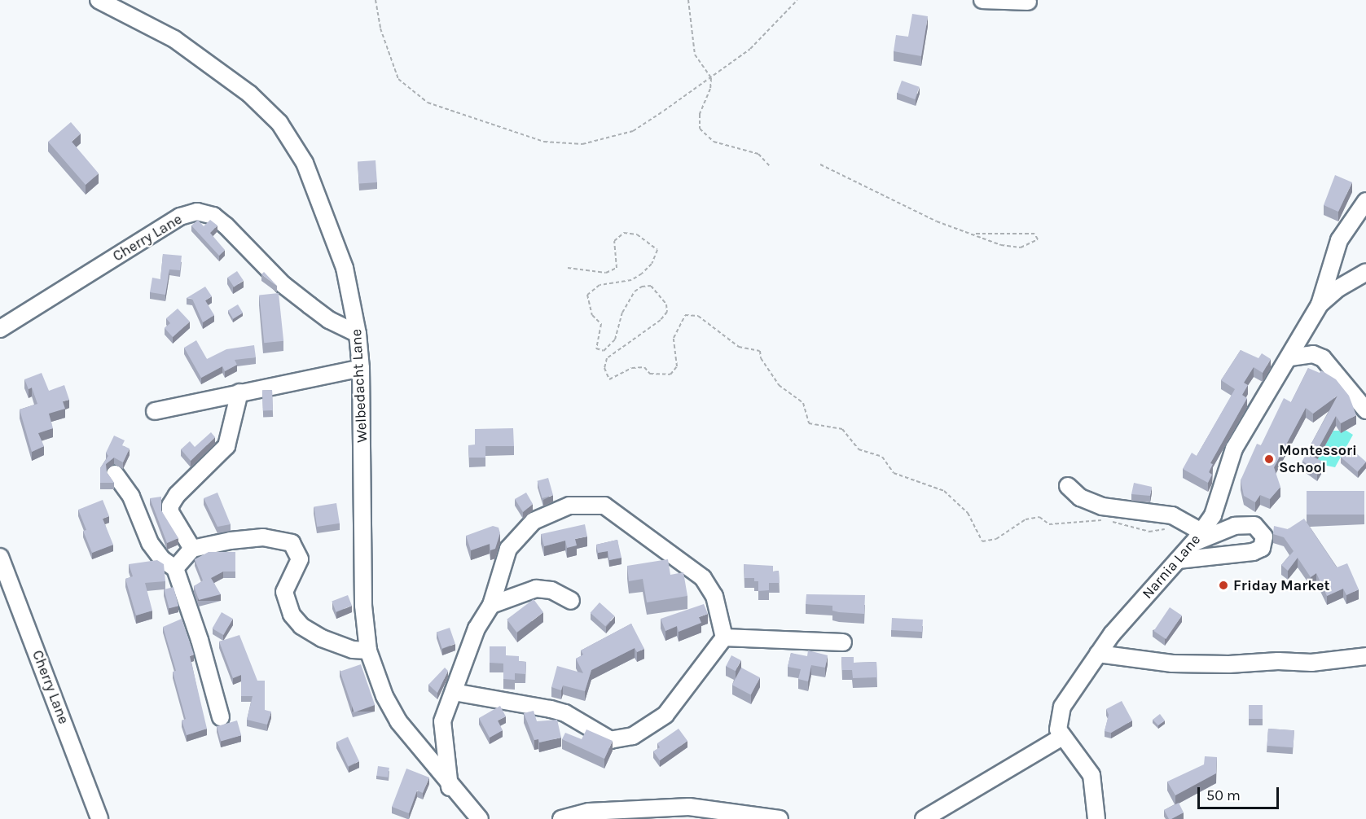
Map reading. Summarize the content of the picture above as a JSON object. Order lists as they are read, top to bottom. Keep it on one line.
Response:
{"streets":{"street":["Cherry Lane","Welbedacht Lane","Narnia Lane"]},"crossings":[["Cherry Lane","Welbedacht Lane"]],"places":["Montessori School","Friday Market"],"scale_bar":"50 m"}
